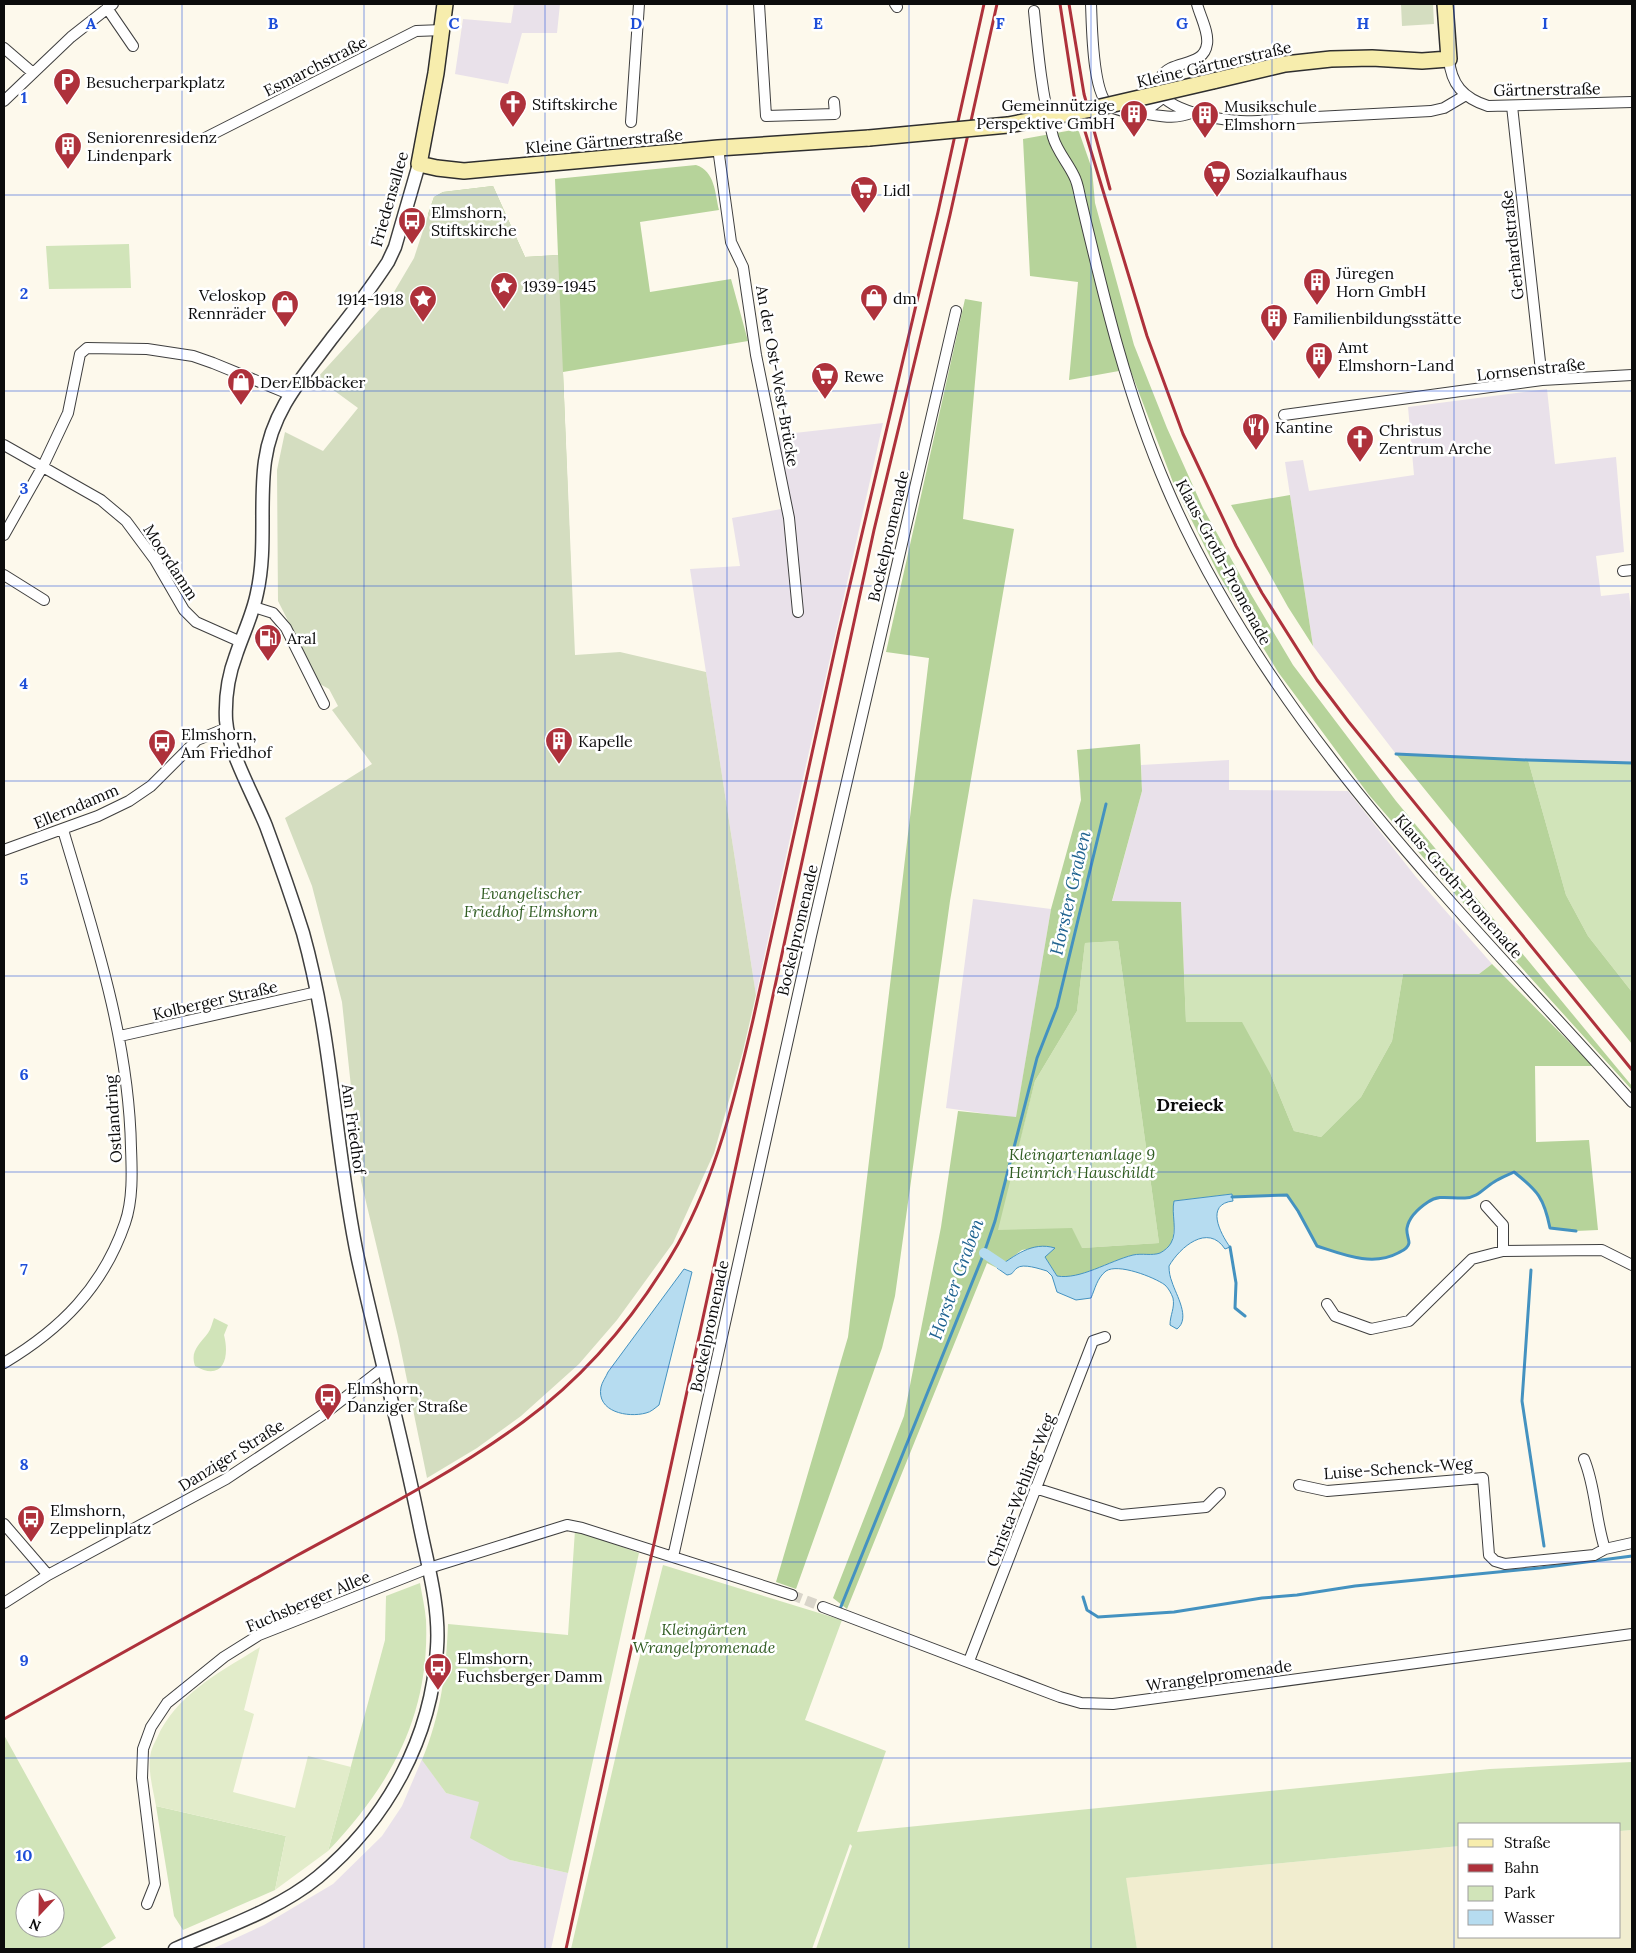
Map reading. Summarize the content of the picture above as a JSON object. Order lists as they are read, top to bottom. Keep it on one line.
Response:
{"streets":{"main road":["Kleine Gärtnerstraße","Friedensallee"],"street":["Esmarchstraße","Gärtnerstraße","Gerhardstraße","Lornsenstraße","An der Ost-West-Brücke","Bockelpromenade","Moordamm","Klaus-Groth-Promenade","Ellerndamm","Kolberger Straße","Ostlandring","Am Friedhof","Danziger Straße","Luise-Schenck-Weg","Christa-Wehling-Weg","Fuchsberger Allee","Wrangelpromenade"]},"crossings":[["Kleine Gärtnerstraße","Gärtnerstraße"],["Kleine Gärtnerstraße","Friedensallee"],["Kleine Gärtnerstraße","An der Ost-West-Brücke"],["Esmarchstraße","Friedensallee"],["Gärtnerstraße","Gerhardstraße"],["Friedensallee","Moordamm"],["Friedensallee","Am Friedhof"],["Gerhardstraße","Lornsenstraße"],["Bockelpromenade","Fuchsberger Allee"],["Ellerndamm","Ostlandring"],["Ellerndamm","Am Friedhof"],["Kolberger Straße","Ostlandring"],["Kolberger Straße","Am Friedhof"],["Am Friedhof","Danziger Straße"],["Am Friedhof","Fuchsberger Allee"],["Christa-Wehling-Weg","Wrangelpromenade"]],"districts":["Dreieck"],"water":["Horster Graben"],"parks":["Evangelischer Friedhof Elmshorn","Kleingartenanlage 9 Heinrich Hauschildt","Kleingärten Wrangelpromenade"],"places":{"parking":["Besucherparkplatz"],"church":["Stiftskirche","Christus Zentrum Arche"],"building":["Gemeinnützige Perspektive GmbH","Musikschule Elmshorn","Seniorenresidenz Lindenpark","Jüregen Horn GmbH","Familienbildungsstätte","Amt Elmshorn-Land","Kapelle"],"supermarket":["Sozialkaufhaus","Lidl","Rewe"],"bus stop":["Elmshorn, Stiftskirche","Elmshorn, Am Friedhof","Elmshorn, Danziger Straße","Elmshorn, Zeppelinplatz","Elmshorn, Fuchsberger Damm"],"place":["1939-1945","1914-1918"],"shop":["dm","Veloskop Rennräder","Der Elbbäcker"],"restaurant":["Kantine"],"fuel station":["Aral"]},"legend":["Straße","Bahn","Park","Wasser"],"north":"bottom","grid":{"columns":["A","B","C","D","E","F","G","H","I"],"rows":["1","2","3","4","5","6","7","8","9","10"]}}
